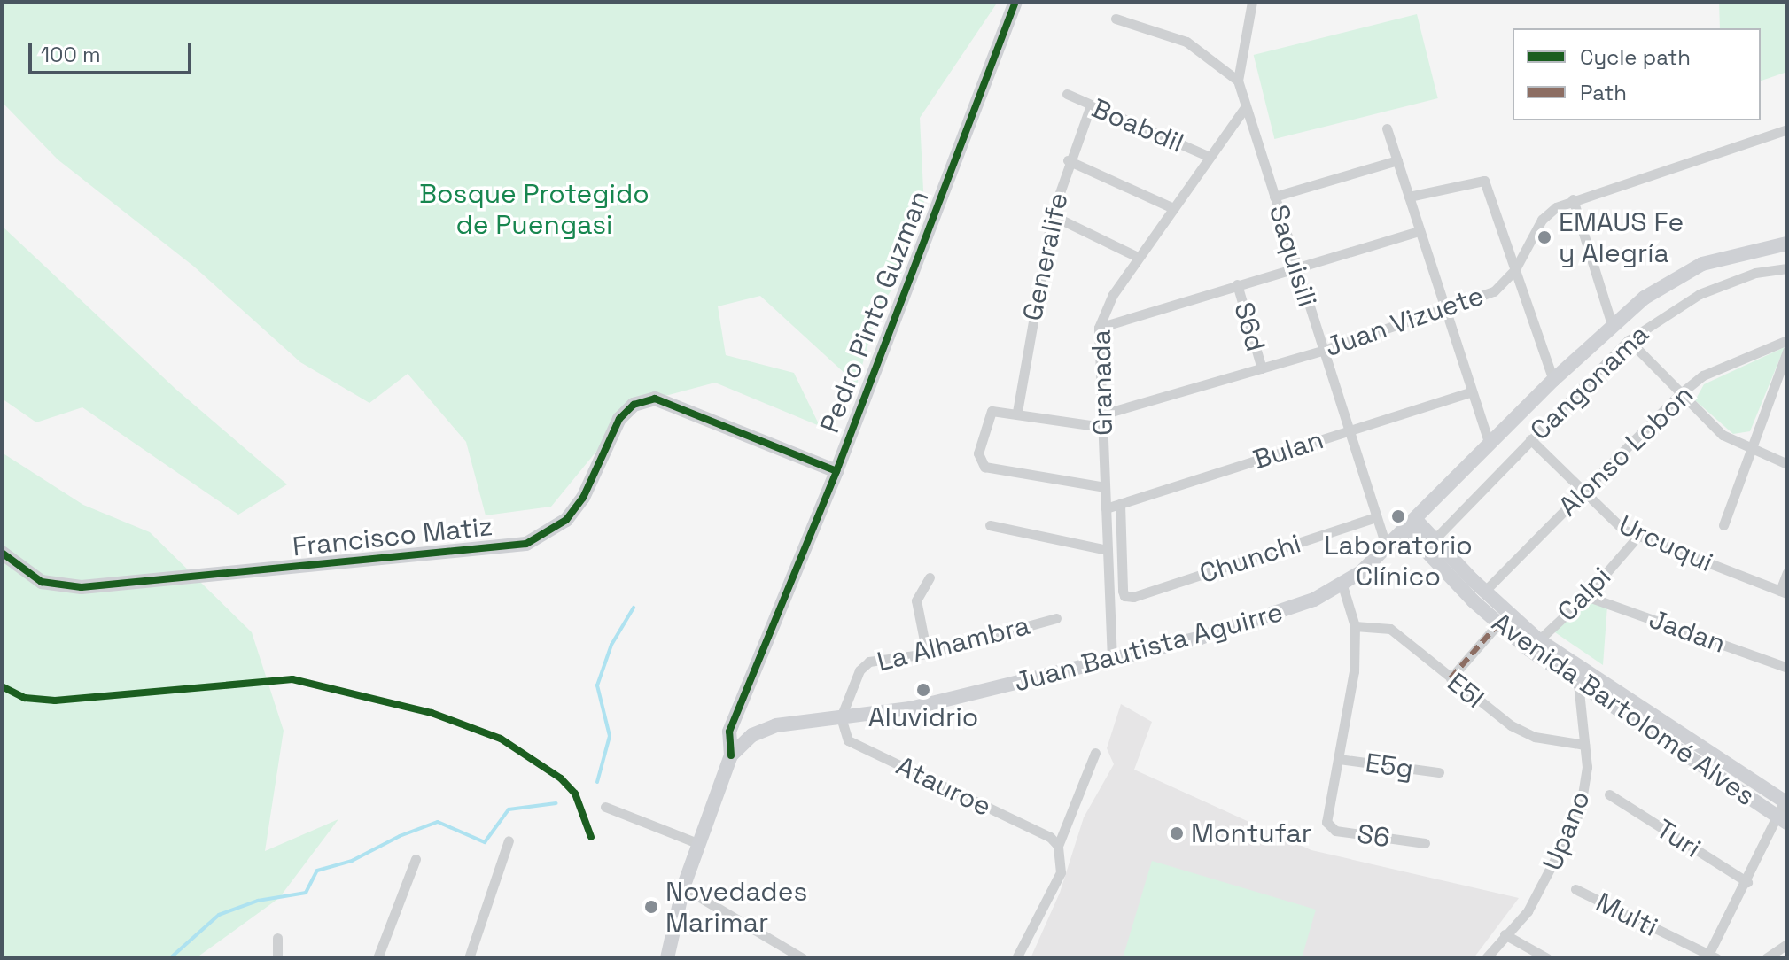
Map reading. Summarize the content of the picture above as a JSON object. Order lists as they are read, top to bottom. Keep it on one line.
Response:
{"streets":{"main road":["Pedro Pinto Guzman","Francisco Matiz","Juan Bautista Aguirre","Avenida Bartolomé Alves"],"street":["Boabdil","Saquisili","Generalife","Juan Vizuete","S6d","Granada","Cangonama","Bulan","Alonso Lobon","Urcuqui","Chunchi","Calpi","Jadan","La Alhambra","E5I","E5g","Atauroe","Upano","S6","Turi","Multi"]},"crossings":[["Boabdil","Generalife"],["Boabdil","Granada"],["Saquisili","Juan Vizuete"],["Saquisili","Granada"],["Saquisili","Bulan"],["Saquisili","Chunchi"],["Saquisili","Juan Bautista Aguirre"],["Pedro Pinto Guzman","Francisco Matiz"],["Pedro Pinto Guzman","Juan Bautista Aguirre"],["Juan Vizuete","S6d"],["Juan Vizuete","Granada"],["Granada","Bulan"],["Granada","Juan Bautista Aguirre"],["Cangonama","Urcuqui"],["Cangonama","Avenida Bartolomé Alves"],["Bulan","Chunchi"],["Alonso Lobon","Urcuqui"],["Alonso Lobon","Avenida Bartolomé Alves"],["Urcuqui","Calpi"],["Calpi","Jadan"],["Calpi","Avenida Bartolomé Alves"],["La Alhambra","Juan Bautista Aguirre"],["La Alhambra","Atauroe"],["Juan Bautista Aguirre","Avenida Bartolomé Alves"],["Juan Bautista Aguirre","Atauroe"],["E5I","Upano"],["Avenida Bartolomé Alves","Upano"],["E5g","S6"]],"parks":["Bosque Protegido de Puengasi"],"places":["EMAUS Fe y Alegría","Laboratorio Clínico","Aluvidrio","Montufar","Novedades Marimar"],"legend":["Cycle path","Path"],"scale_bar":"100 m"}
